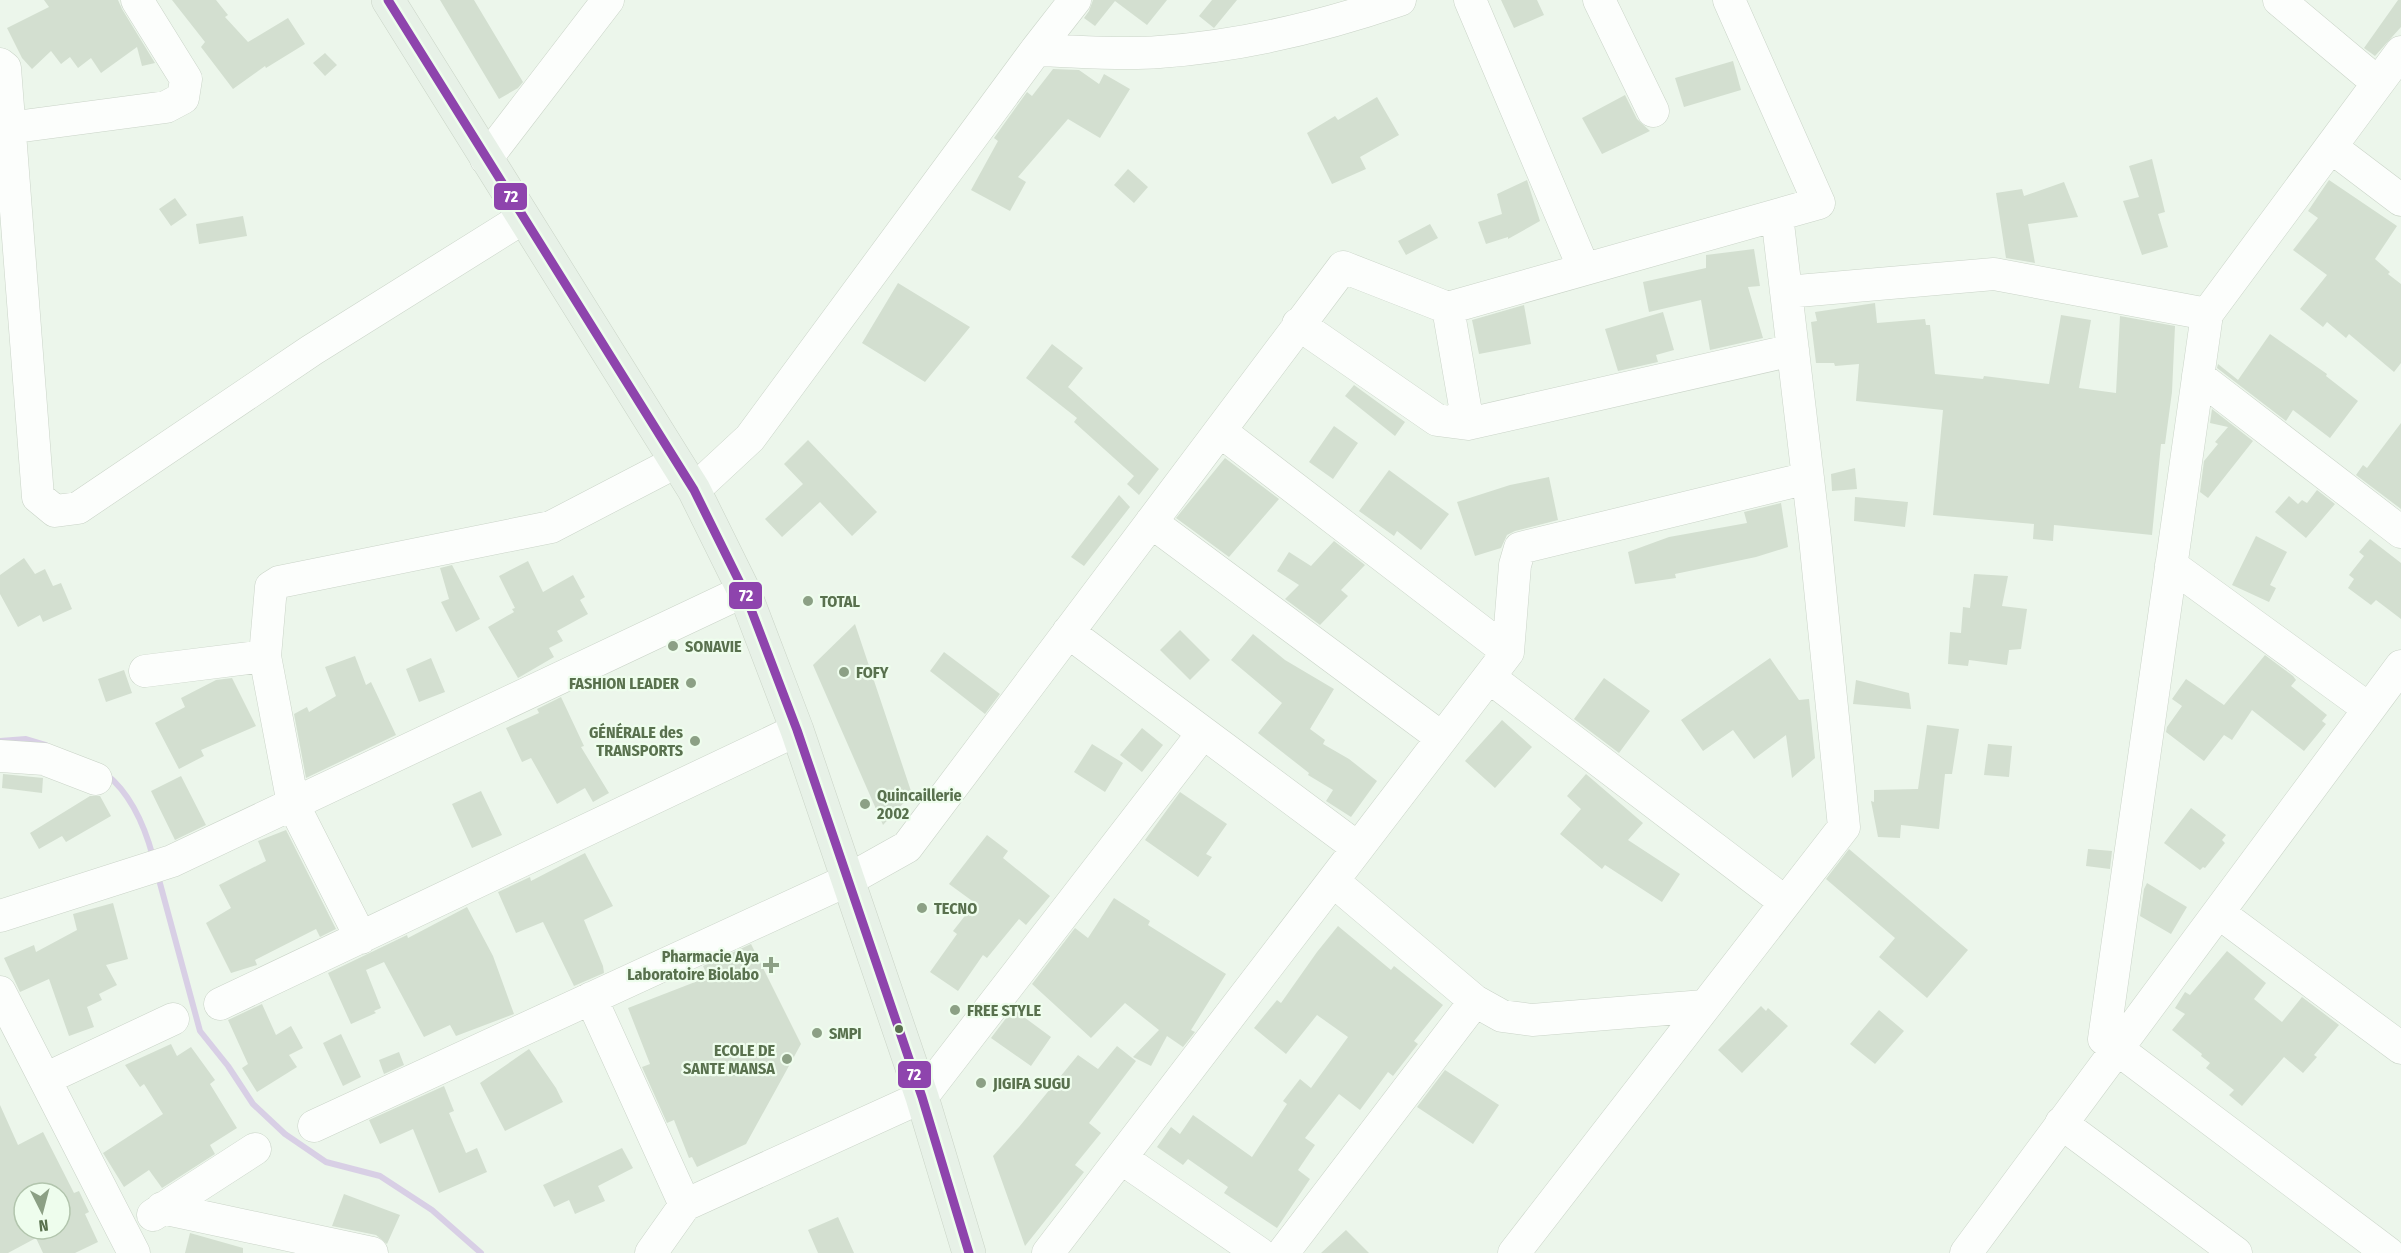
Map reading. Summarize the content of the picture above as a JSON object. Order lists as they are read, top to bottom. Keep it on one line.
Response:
{"places":{"other":["TOTAL","SONAVIE","FOFY","FASHION LEADER","GÉNÉRALE des TRANSPORTS","Quincaillerie 2002","TECNO","FREE STYLE","SMPI","ECOLE DE SANTE MANSA","JIGIFA SUGU"],"health":["Pharmacie Aya Laboratoire Biolabo"]},"lines":["transit line 72"],"north":"bottom"}
